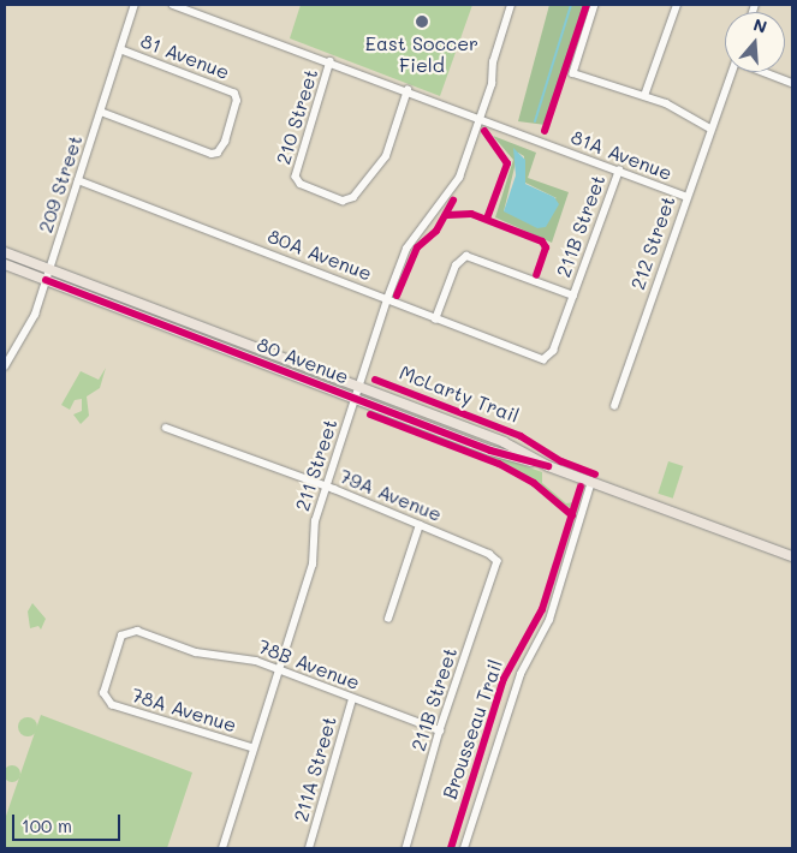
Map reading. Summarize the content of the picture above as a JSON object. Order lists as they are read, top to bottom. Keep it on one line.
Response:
{"streets":{"main road":["80 Avenue"],"street":["81 Avenue","210 Street","81A Avenue","209 Street","211B Street","212 Street","80A Avenue","211 Street","79A Avenue","78B Avenue","78A Avenue","211A Street"],"cycle path":["McLarty Trail","Brousseau Trail"]},"crossings":[["81 Avenue","209 Street"],["210 Street","81A Avenue"],["81A Avenue","211B Street"],["81A Avenue","212 Street"],["81A Avenue","211 Street"],["209 Street","80A Avenue"],["209 Street","80 Avenue"],["211B Street","80A Avenue"],["211B Street","79A Avenue"],["211B Street","78B Avenue"],["80A Avenue","211 Street"],["80 Avenue","211 Street"],["211 Street","79A Avenue"],["211 Street","78B Avenue"],["211 Street","78A Avenue"],["78B Avenue","78A Avenue"],["78B Avenue","211A Street"]],"places":["East Soccer Field"],"scale_bar":"100 m","north":"top"}
